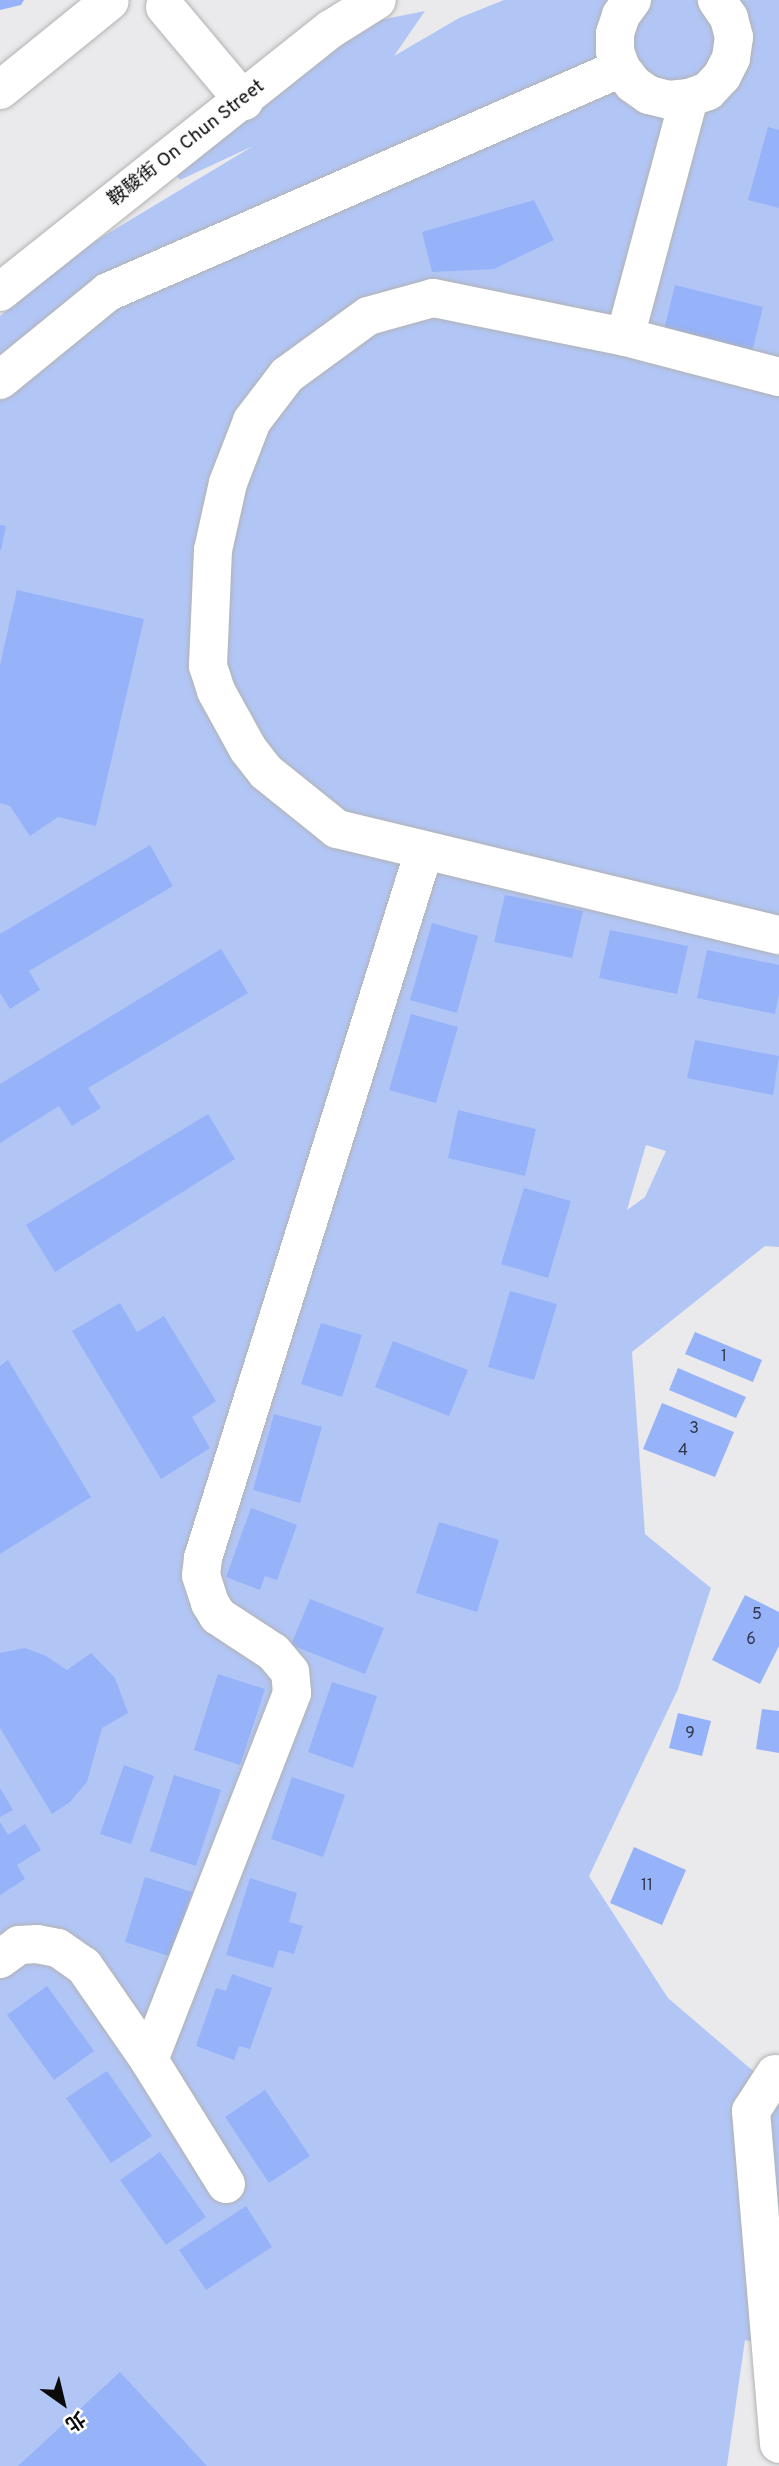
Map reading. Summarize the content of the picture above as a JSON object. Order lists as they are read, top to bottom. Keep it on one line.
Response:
{"streets":{"street":["鞍駿街 On Chun Street"]},"house_numbers":["1","3","4","5","6","9","11"],"north":"bottom right"}
